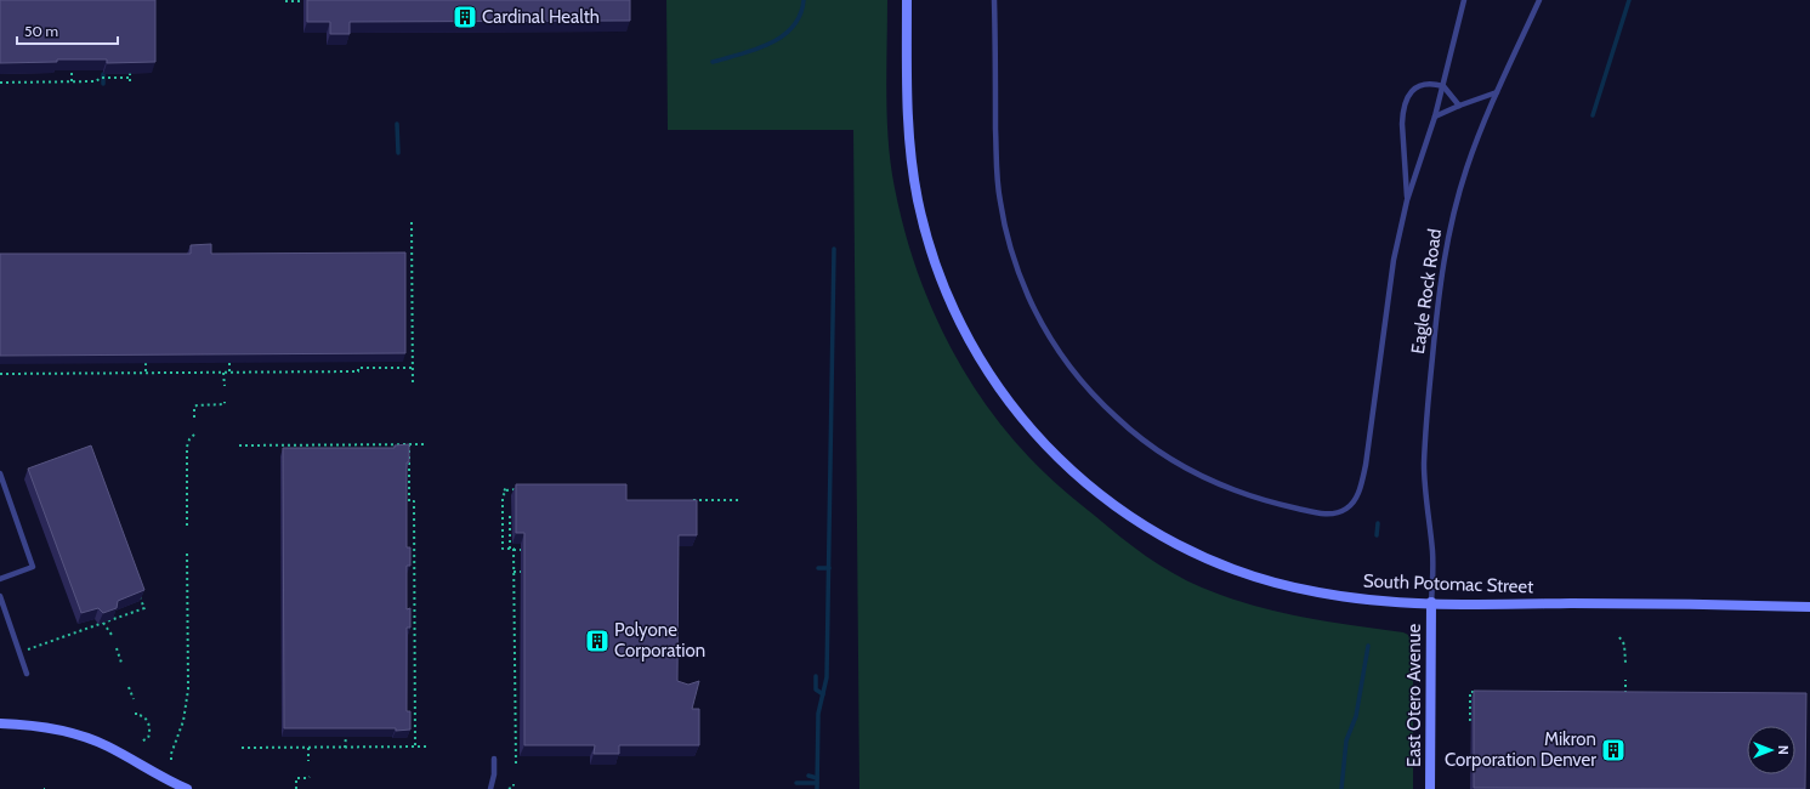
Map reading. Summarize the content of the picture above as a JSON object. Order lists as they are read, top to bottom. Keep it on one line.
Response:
{"streets":{"main road":["South Potomac Street","East Otero Avenue"],"lane":["Eagle Rock Road"]},"crossings":[["Eagle Rock Road","South Potomac Street"],["Eagle Rock Road","East Otero Avenue"],["South Potomac Street","East Otero Avenue"]],"places":{"building":["Cardinal Health","Polyone Corporation","Mikron Corporation Denver"]},"scale_bar":"50 m","north":"right"}
